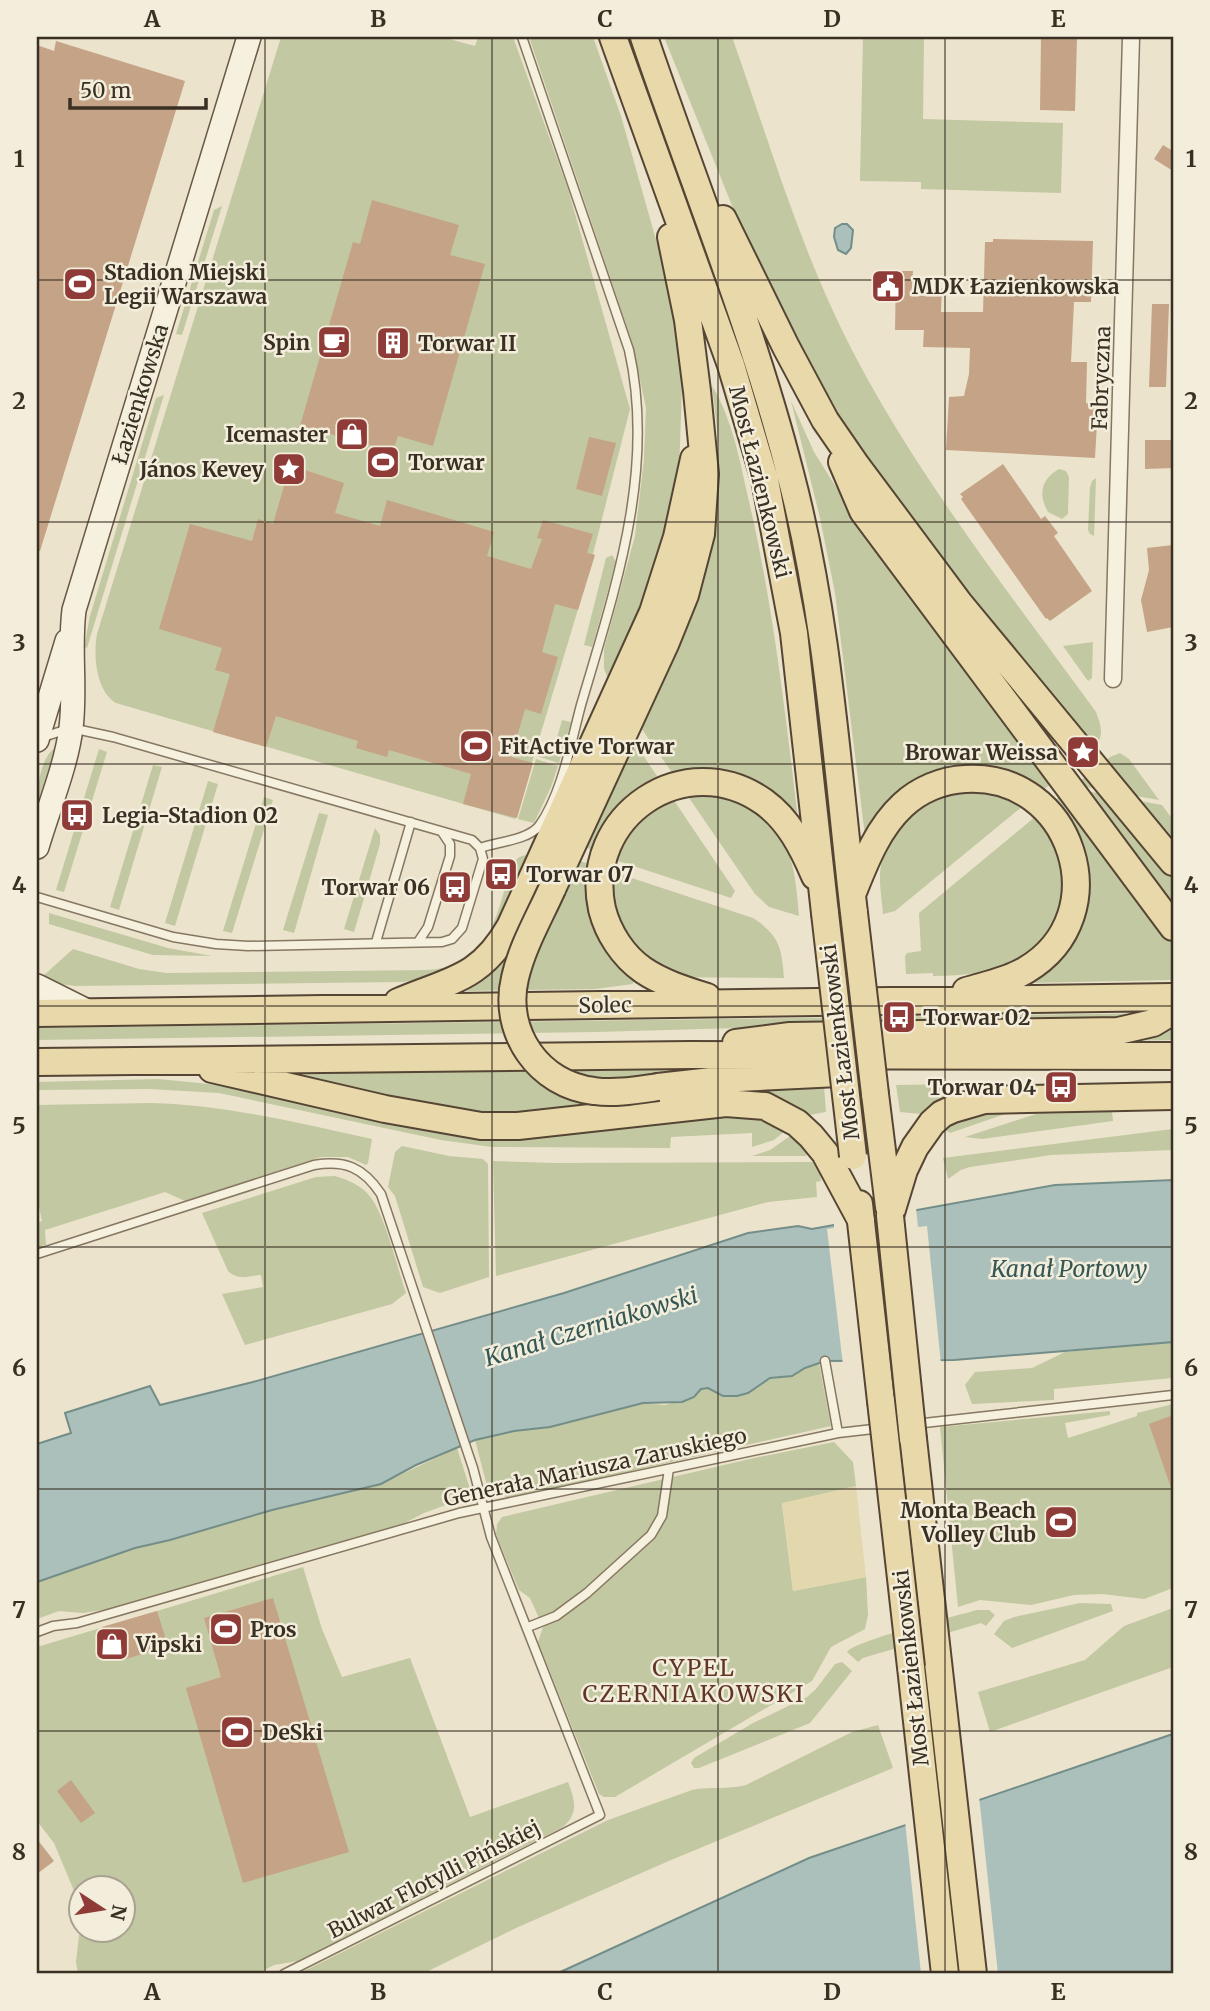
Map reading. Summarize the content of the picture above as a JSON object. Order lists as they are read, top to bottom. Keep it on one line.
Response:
{"streets":{"main road":["Most Łazienkowski","Solec"],"street":["Fabryczna","Łazienkowska"],"lane":["Generała Mariusza Zaruskiego","Bulwar Flotylli Pińskiej"]},"districts":["CYPEL CZERNIAKOWSKI"],"water":["Kanał Portowy","Kanał Czerniakowski"],"places":{"sports":["Stadion Miejski Legii Warszawa","Torwar","FitActive Torwar","Monta Beach Volley Club","Pros","DeSki"],"public building":["MDK Łazienkowska"],"cafe":["Spin"],"building":["Torwar II"],"shop":["Icemaster","Vipski"],"place":["János Kevey","Browar Weissa"],"bus stop":["Legia-Stadion 02","Torwar 07","Torwar 06","Torwar 02","Torwar 04"]},"scale_bar":"50 m","north":"right","grid":{"columns":["A","B","C","D","E"],"rows":["1","2","3","4","5","6","7","8"]}}
